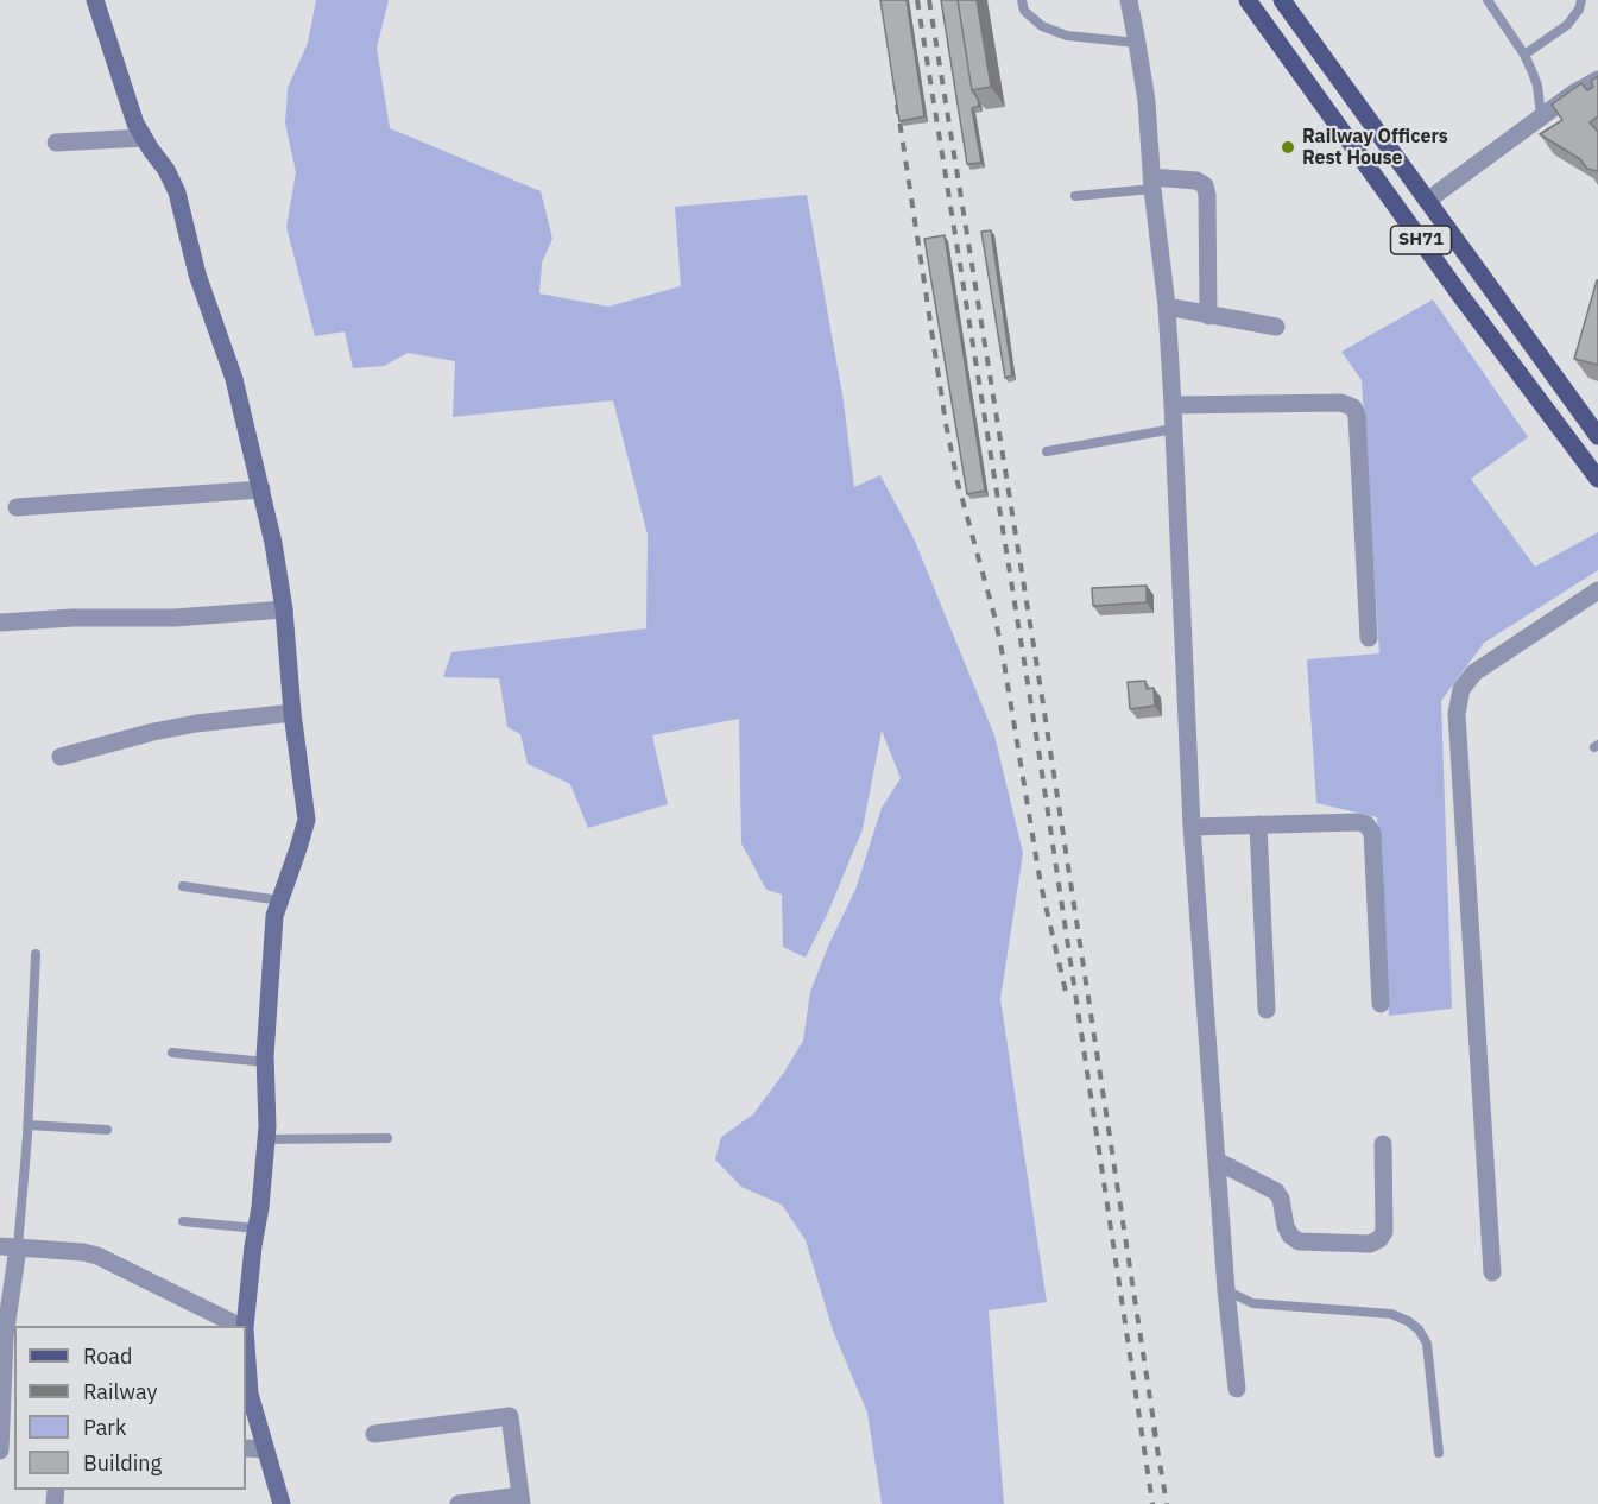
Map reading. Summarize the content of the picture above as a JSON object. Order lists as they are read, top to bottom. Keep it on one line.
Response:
{"streets":{"main road":["SH71"]},"places":["Railway Officers Rest House"],"legend":["Road","Railway","Park","Building"]}
